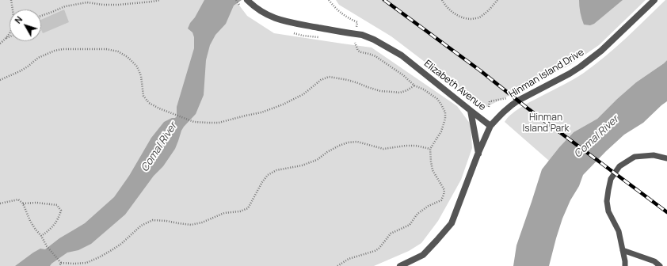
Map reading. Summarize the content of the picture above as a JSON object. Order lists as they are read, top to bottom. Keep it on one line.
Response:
{"streets":{"street":["Hinman Island Drive","Elizabeth Avenue"]},"crossings":[["Hinman Island Drive","Elizabeth Avenue"]],"water":["Comal River"],"parks":["Hinman Island Park"],"north":"top left"}
